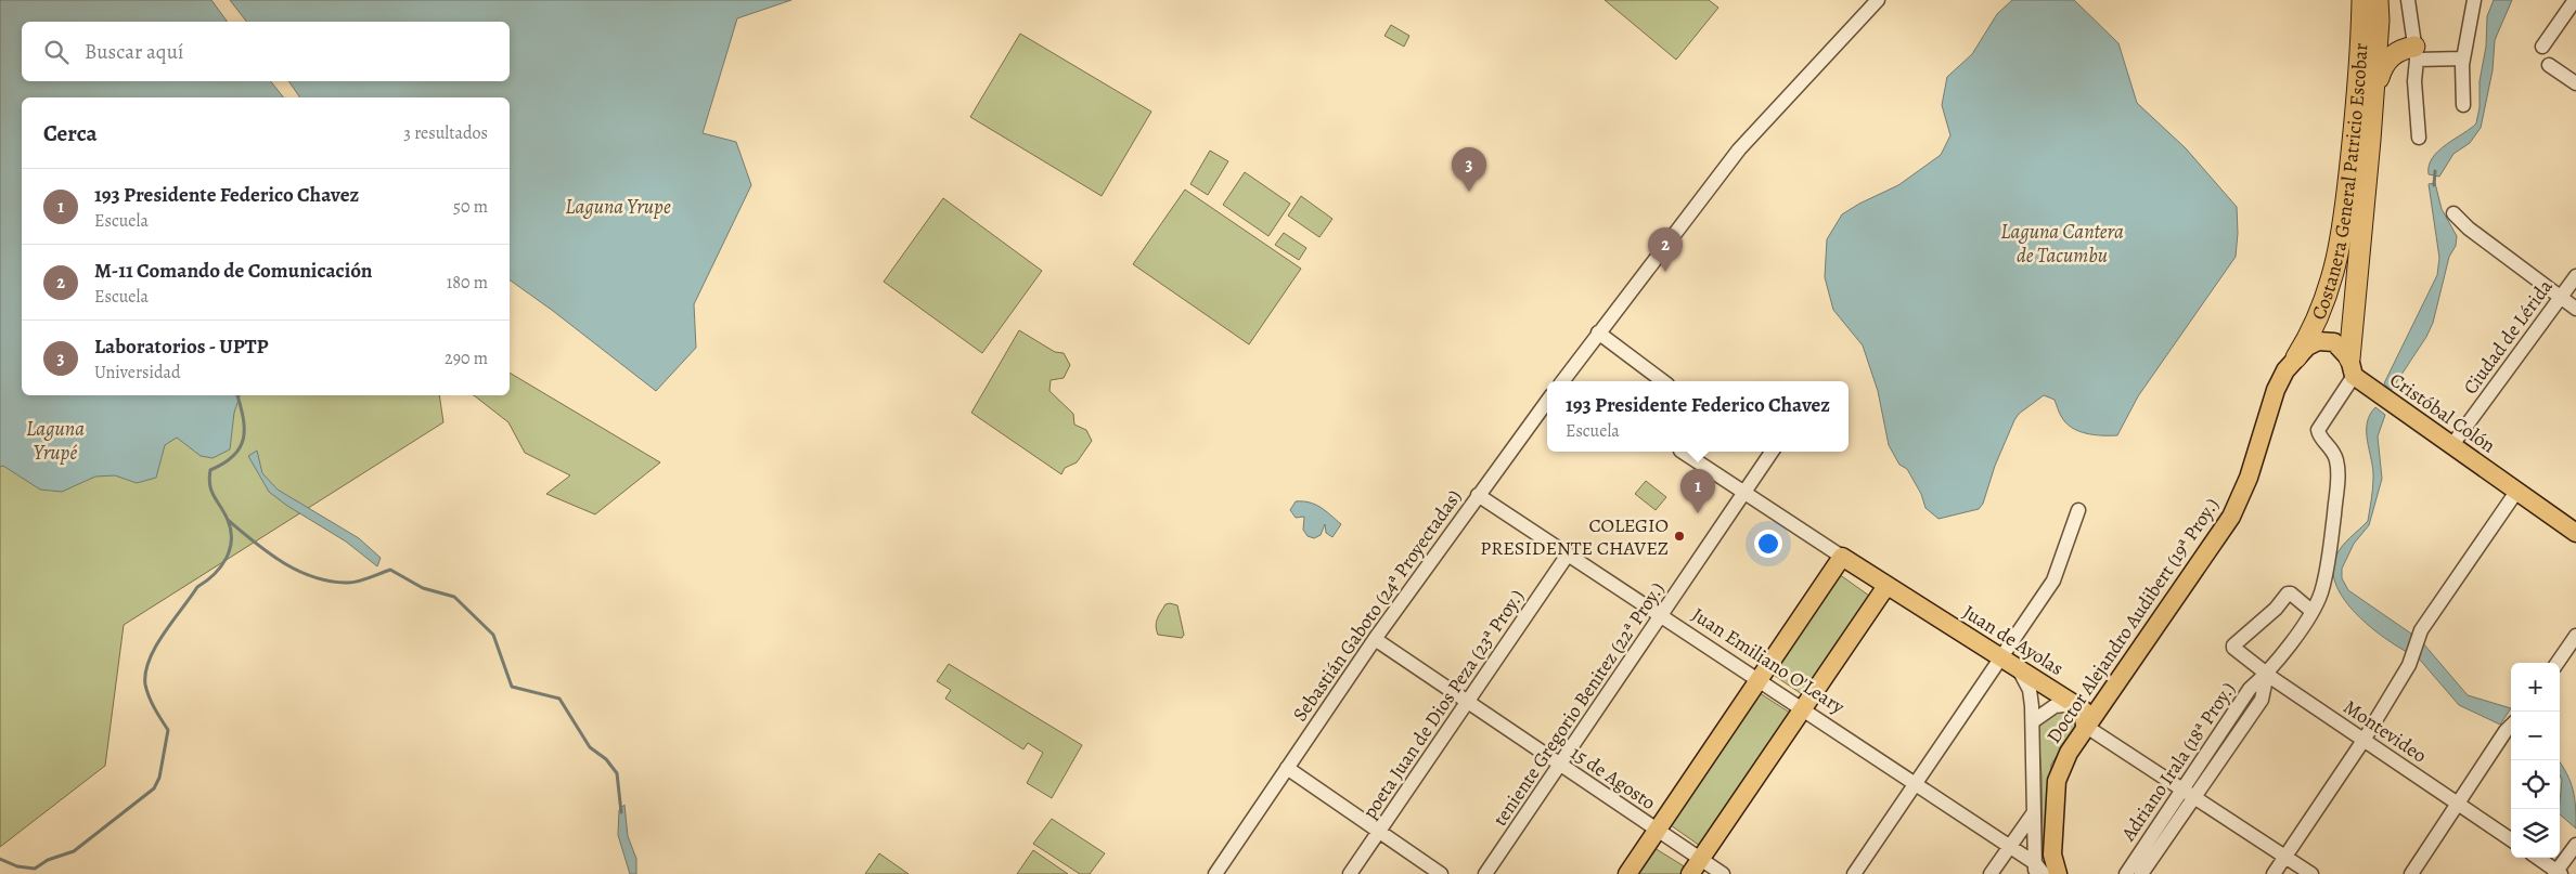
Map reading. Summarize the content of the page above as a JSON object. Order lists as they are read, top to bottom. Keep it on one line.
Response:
{"streets":{"highway":["Costanera General Patricio Escobar"],"main road":["Cristóbal Colón","Doctor Alejandro Audibert (19ª Proy.)","Juan de Ayolas"],"street":["Ciudad de Lérida","Sebastián Gaboto (24ª Proyectadas)","Juan Emiliano O'Leary","poeta Juan de Dios Peza (23ª Proy.)","teniente Gregorio Benitez (22ª Proy.)","Montevideo","Adriano Irala (18ª Proy.)","15 de Agosto"]},"crossings":[["Costanera General Patricio Escobar","Cristóbal Colón"],["Costanera General Patricio Escobar","Doctor Alejandro Audibert (19ª Proy.)"],["Costanera General Patricio Escobar","Adriano Irala (18ª Proy.)"],["Ciudad de Lérida","Cristóbal Colón"],["Cristóbal Colón","Doctor Alejandro Audibert (19ª Proy.)"],["Cristóbal Colón","Adriano Irala (18ª Proy.)"],["Sebastián Gaboto (24ª Proyectadas)","Juan Emiliano O'Leary"],["Sebastián Gaboto (24ª Proyectadas)","15 de Agosto"],["Doctor Alejandro Audibert (19ª Proy.)","Juan de Ayolas"],["Juan de Ayolas","teniente Gregorio Benitez (22ª Proy.)"],["Juan de Ayolas","Adriano Irala (18ª Proy.)"],["Juan Emiliano O'Leary","poeta Juan de Dios Peza (23ª Proy.)"],["Juan Emiliano O'Leary","teniente Gregorio Benitez (22ª Proy.)"],["poeta Juan de Dios Peza (23ª Proy.)","15 de Agosto"],["teniente Gregorio Benitez (22ª Proy.)","15 de Agosto"],["Montevideo","Adriano Irala (18ª Proy.)"]],"water":["Laguna Yrupe","Laguna Cantera de Tacumbu","Laguna Yrupé"],"places":["COLEGIO PRESIDENTE CHAVEZ"],"page":{"search":"Buscar aquí","heading":["Cerca","3 resultados"],"pins":["3","2","1"],"list":[{"mark":"1","name":"193 Presidente Federico Chavez","note":"Escuela","value":"50 m"},{"mark":"2","name":"M-11 Comando de Comunicación","note":"Escuela","value":"180 m"},{"mark":"3","name":"Laboratorios - UPTP","note":"Universidad","value":"290 m"}],"popup":["193 Presidente Federico Chavez","Escuela"],"map_buttons":["+","−"]}}
